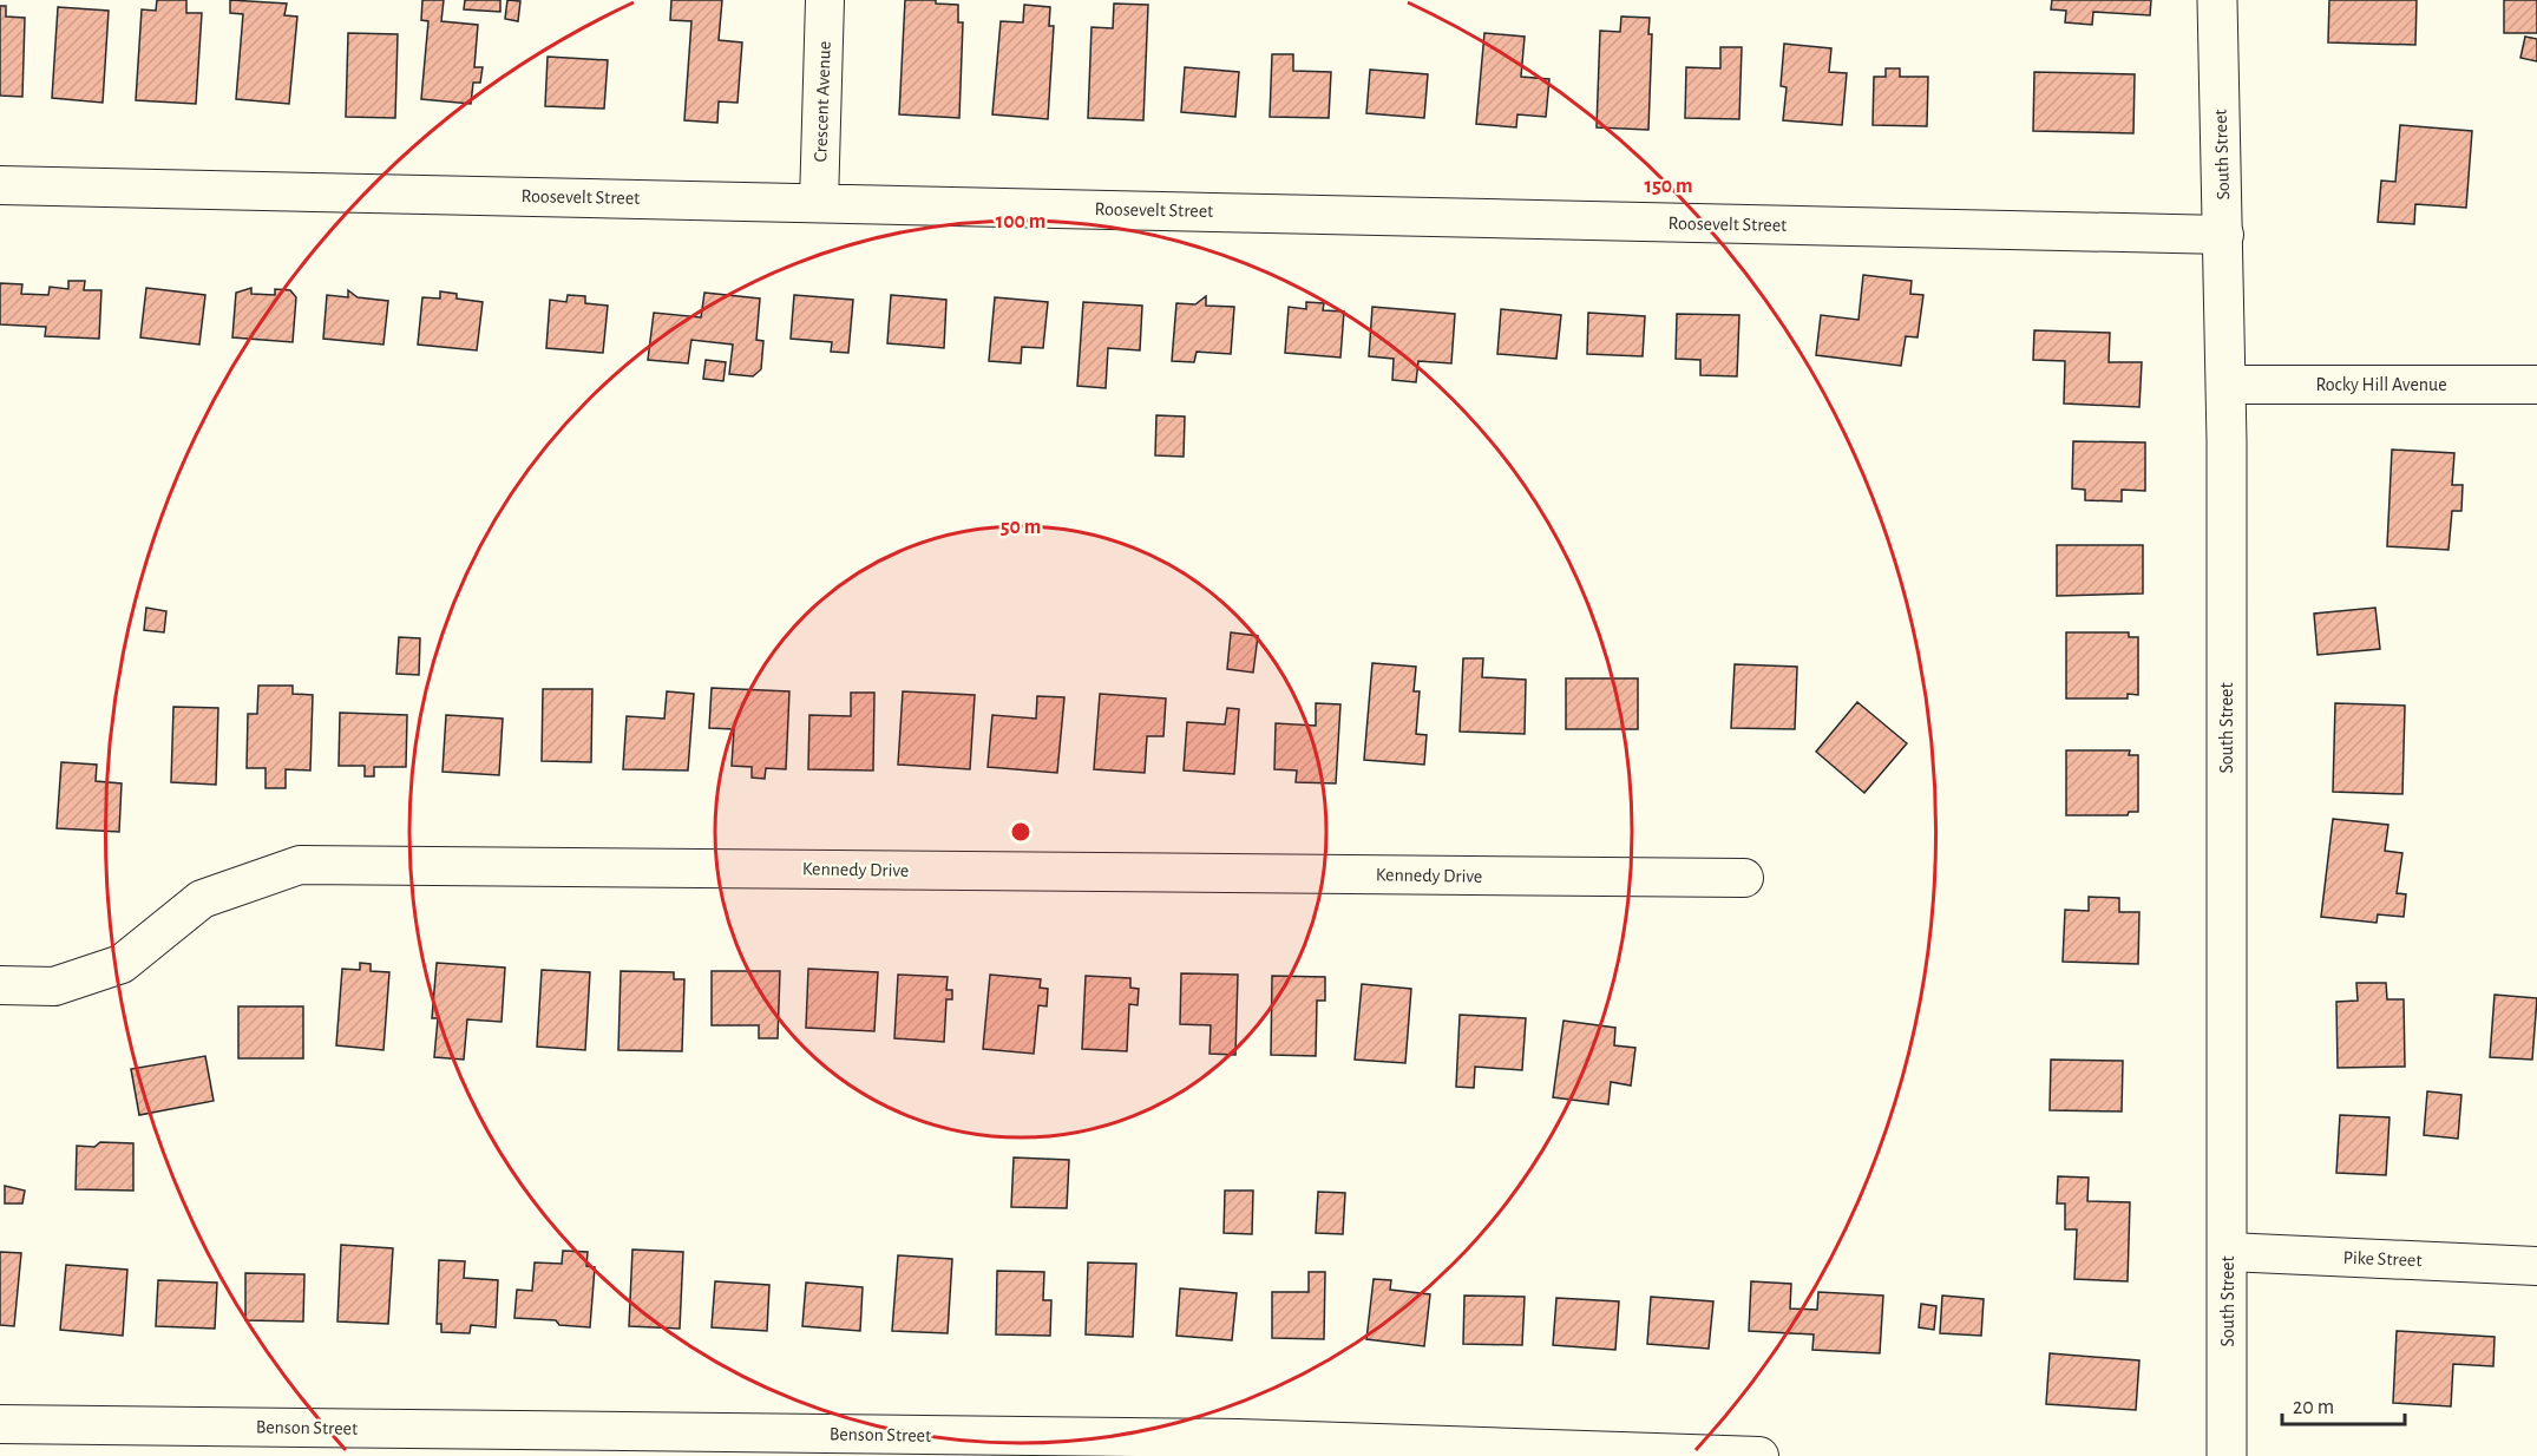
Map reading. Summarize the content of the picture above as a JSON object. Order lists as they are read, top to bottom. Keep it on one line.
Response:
{"streets":{"main road":["South Street"],"street":["Crescent Avenue","Roosevelt Street","Rocky Hill Avenue","Kennedy Drive","Pike Street","Benson Street"]},"crossings":[["Crescent Avenue","Roosevelt Street"],["South Street","Roosevelt Street"],["South Street","Rocky Hill Avenue"],["South Street","Pike Street"]],"scale_bar":"20 m","rings":["150 m","100 m","50 m"]}
